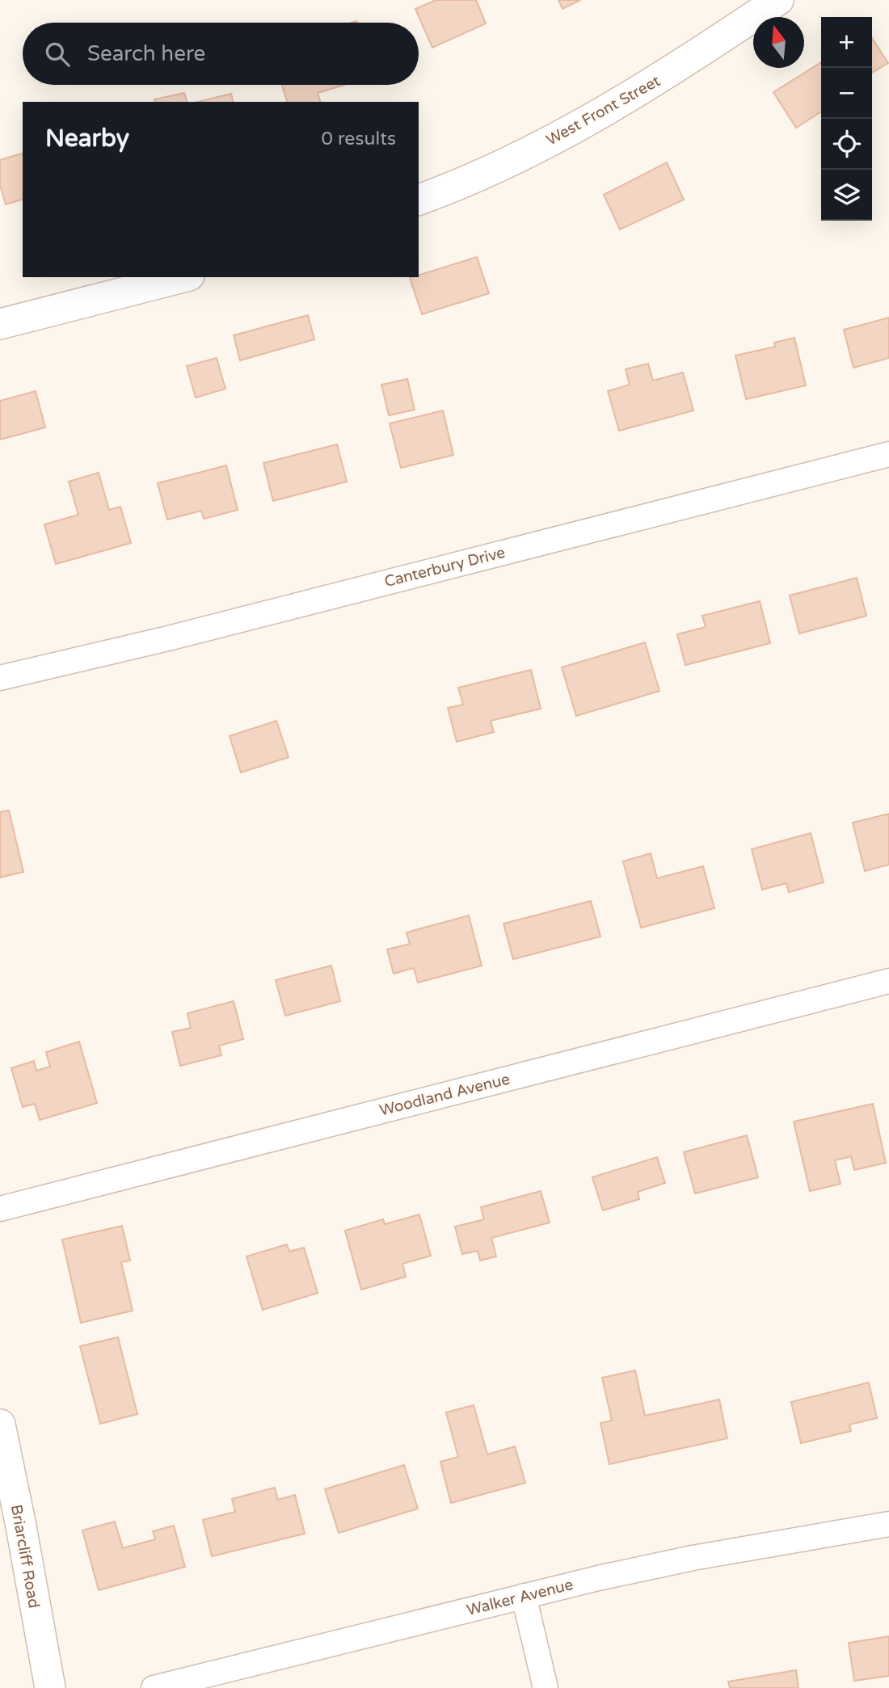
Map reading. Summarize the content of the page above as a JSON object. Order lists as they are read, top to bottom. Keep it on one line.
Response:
{"streets":{"street":["West Front Street","Canterbury Drive","Woodland Avenue","Briarcliff Road","Walker Avenue"]},"north":"top","page":{"map_buttons":["+","−"],"search":"Search here","heading":["Nearby","0 results"]}}
